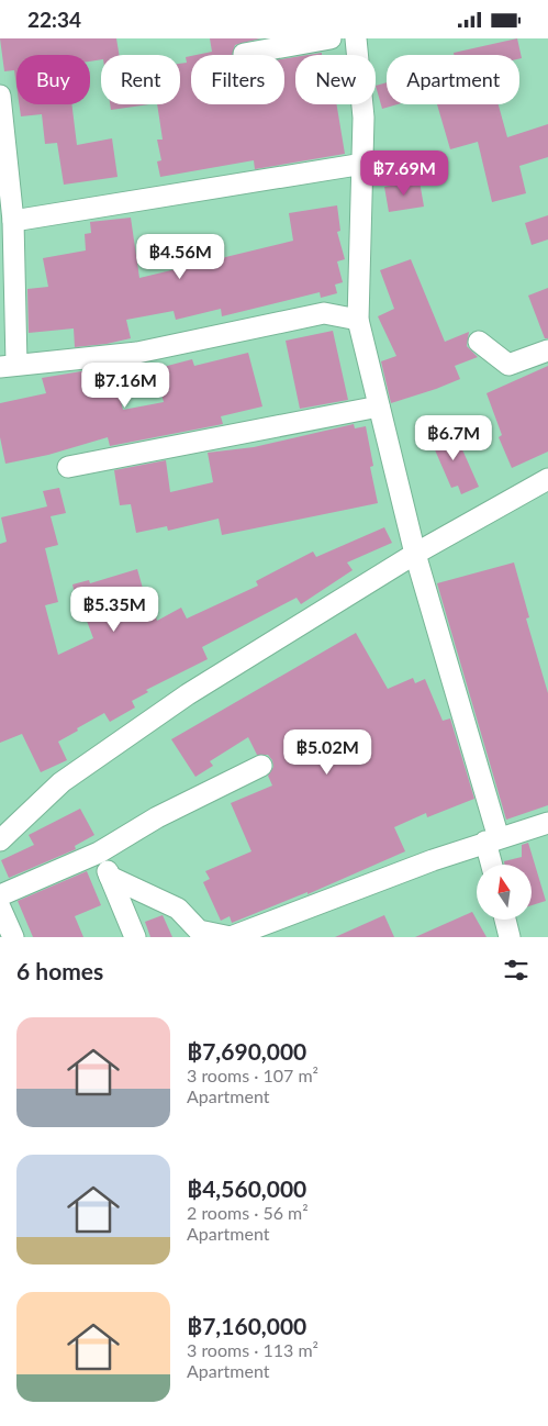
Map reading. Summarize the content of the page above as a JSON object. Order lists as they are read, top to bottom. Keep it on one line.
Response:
{"north":"top","page":{"status":"22:34","chip":["Buy","Rent","Filters","New","Apartment"],"price":["฿7.69M","฿4.56M","฿7.16M","฿6.7M","฿5.35M","฿5.02M"],"heading":"6 homes","list":[{"name":"฿7,690,000","note":"3 rooms · 107 m² · Apartment"},{"name":"฿4,560,000","note":"2 rooms · 56 m² · Apartment"},{"name":"฿7,160,000","note":"3 rooms · 113 m² · Apartment"}]}}
